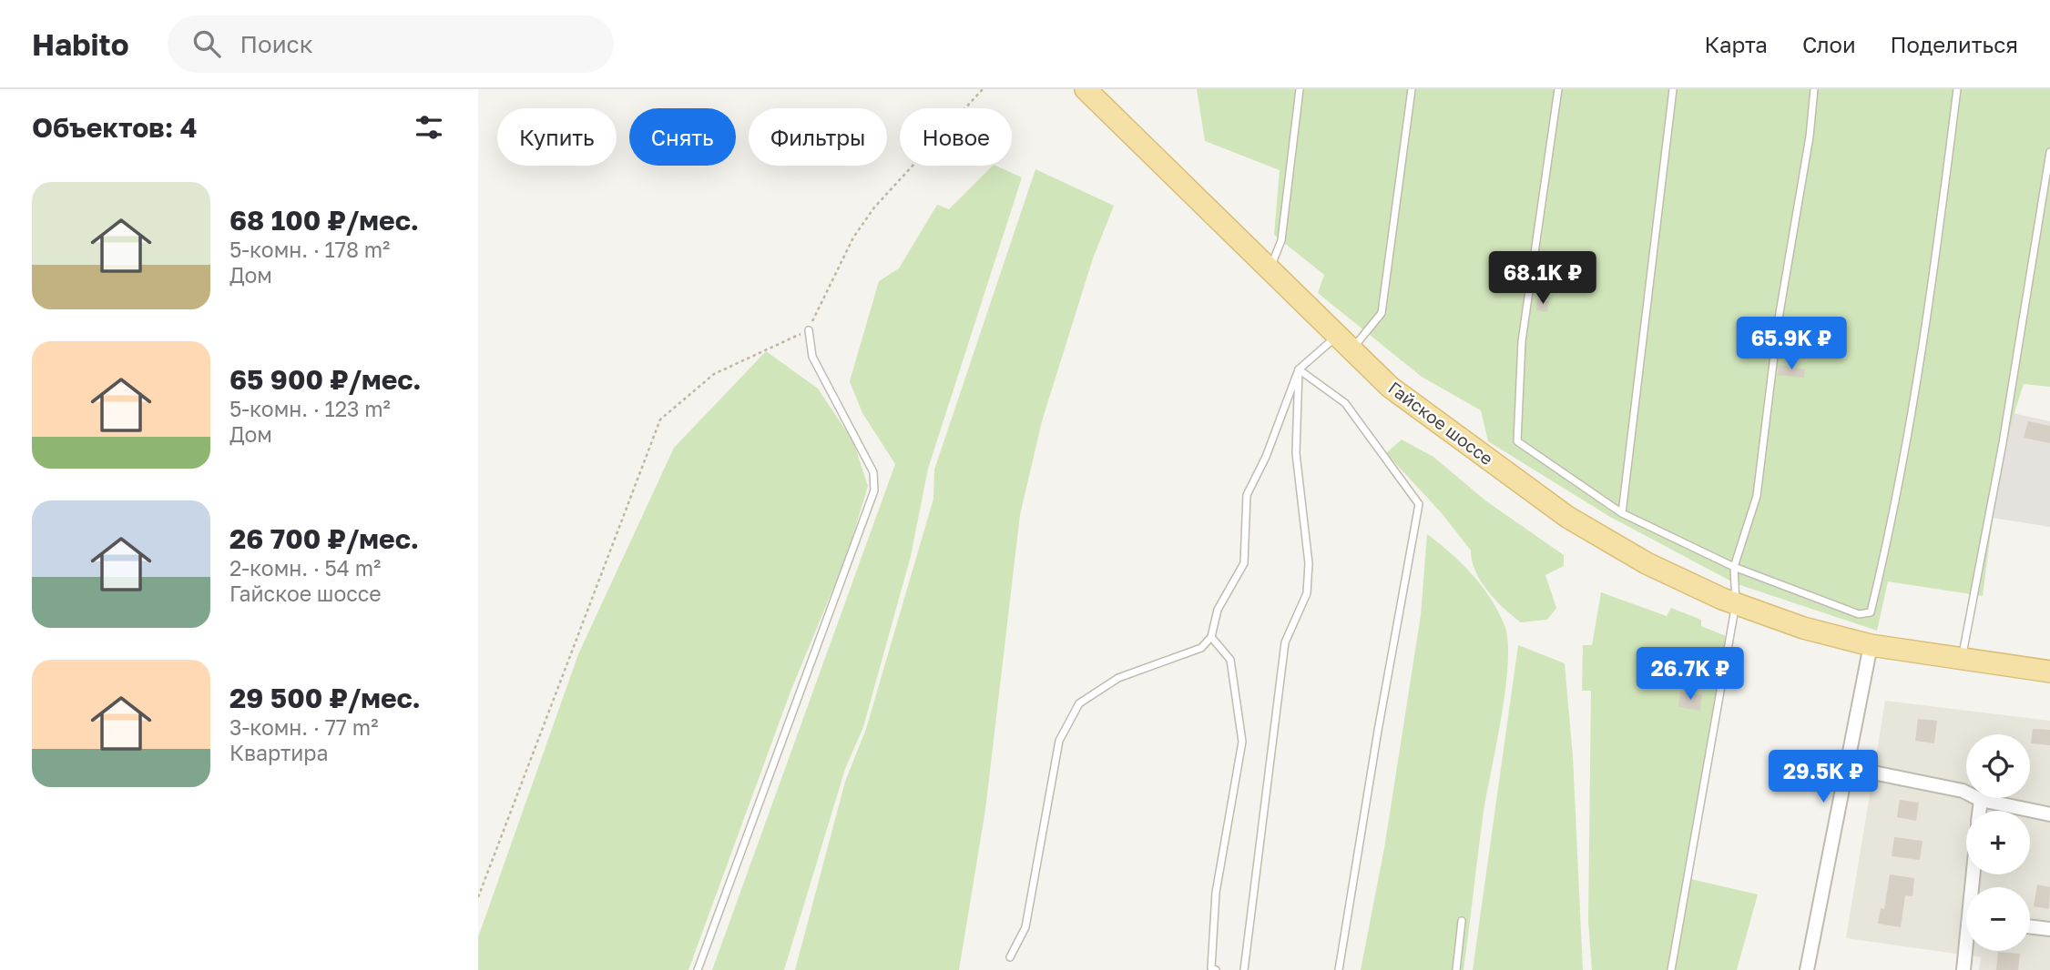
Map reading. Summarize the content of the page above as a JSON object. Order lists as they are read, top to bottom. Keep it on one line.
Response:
{"streets":{"main road":["Гайское шоссе"]},"page":{"header":"Habito","search":"Поиск","nav":["Карта","Слои","Поделиться"],"heading":"Объектов: 4","chip":["Купить","Снять","Фильтры","Новое"],"list":[{"name":"68 100 ₽/мес.","note":"5-комн. · 178 m² · Дом"},{"name":"65 900 ₽/мес.","note":"5-комн. · 123 m² · Дом"},{"name":"26 700 ₽/мес.","note":"2-комн. · 54 m² · Гайское шоссе"},{"name":"29 500 ₽/мес.","note":"3-комн. · 77 m² · Квартира"}],"price":["68.1K ₽","65.9K ₽","26.7K ₽","29.5K ₽"],"map_buttons":["+","−"]}}
